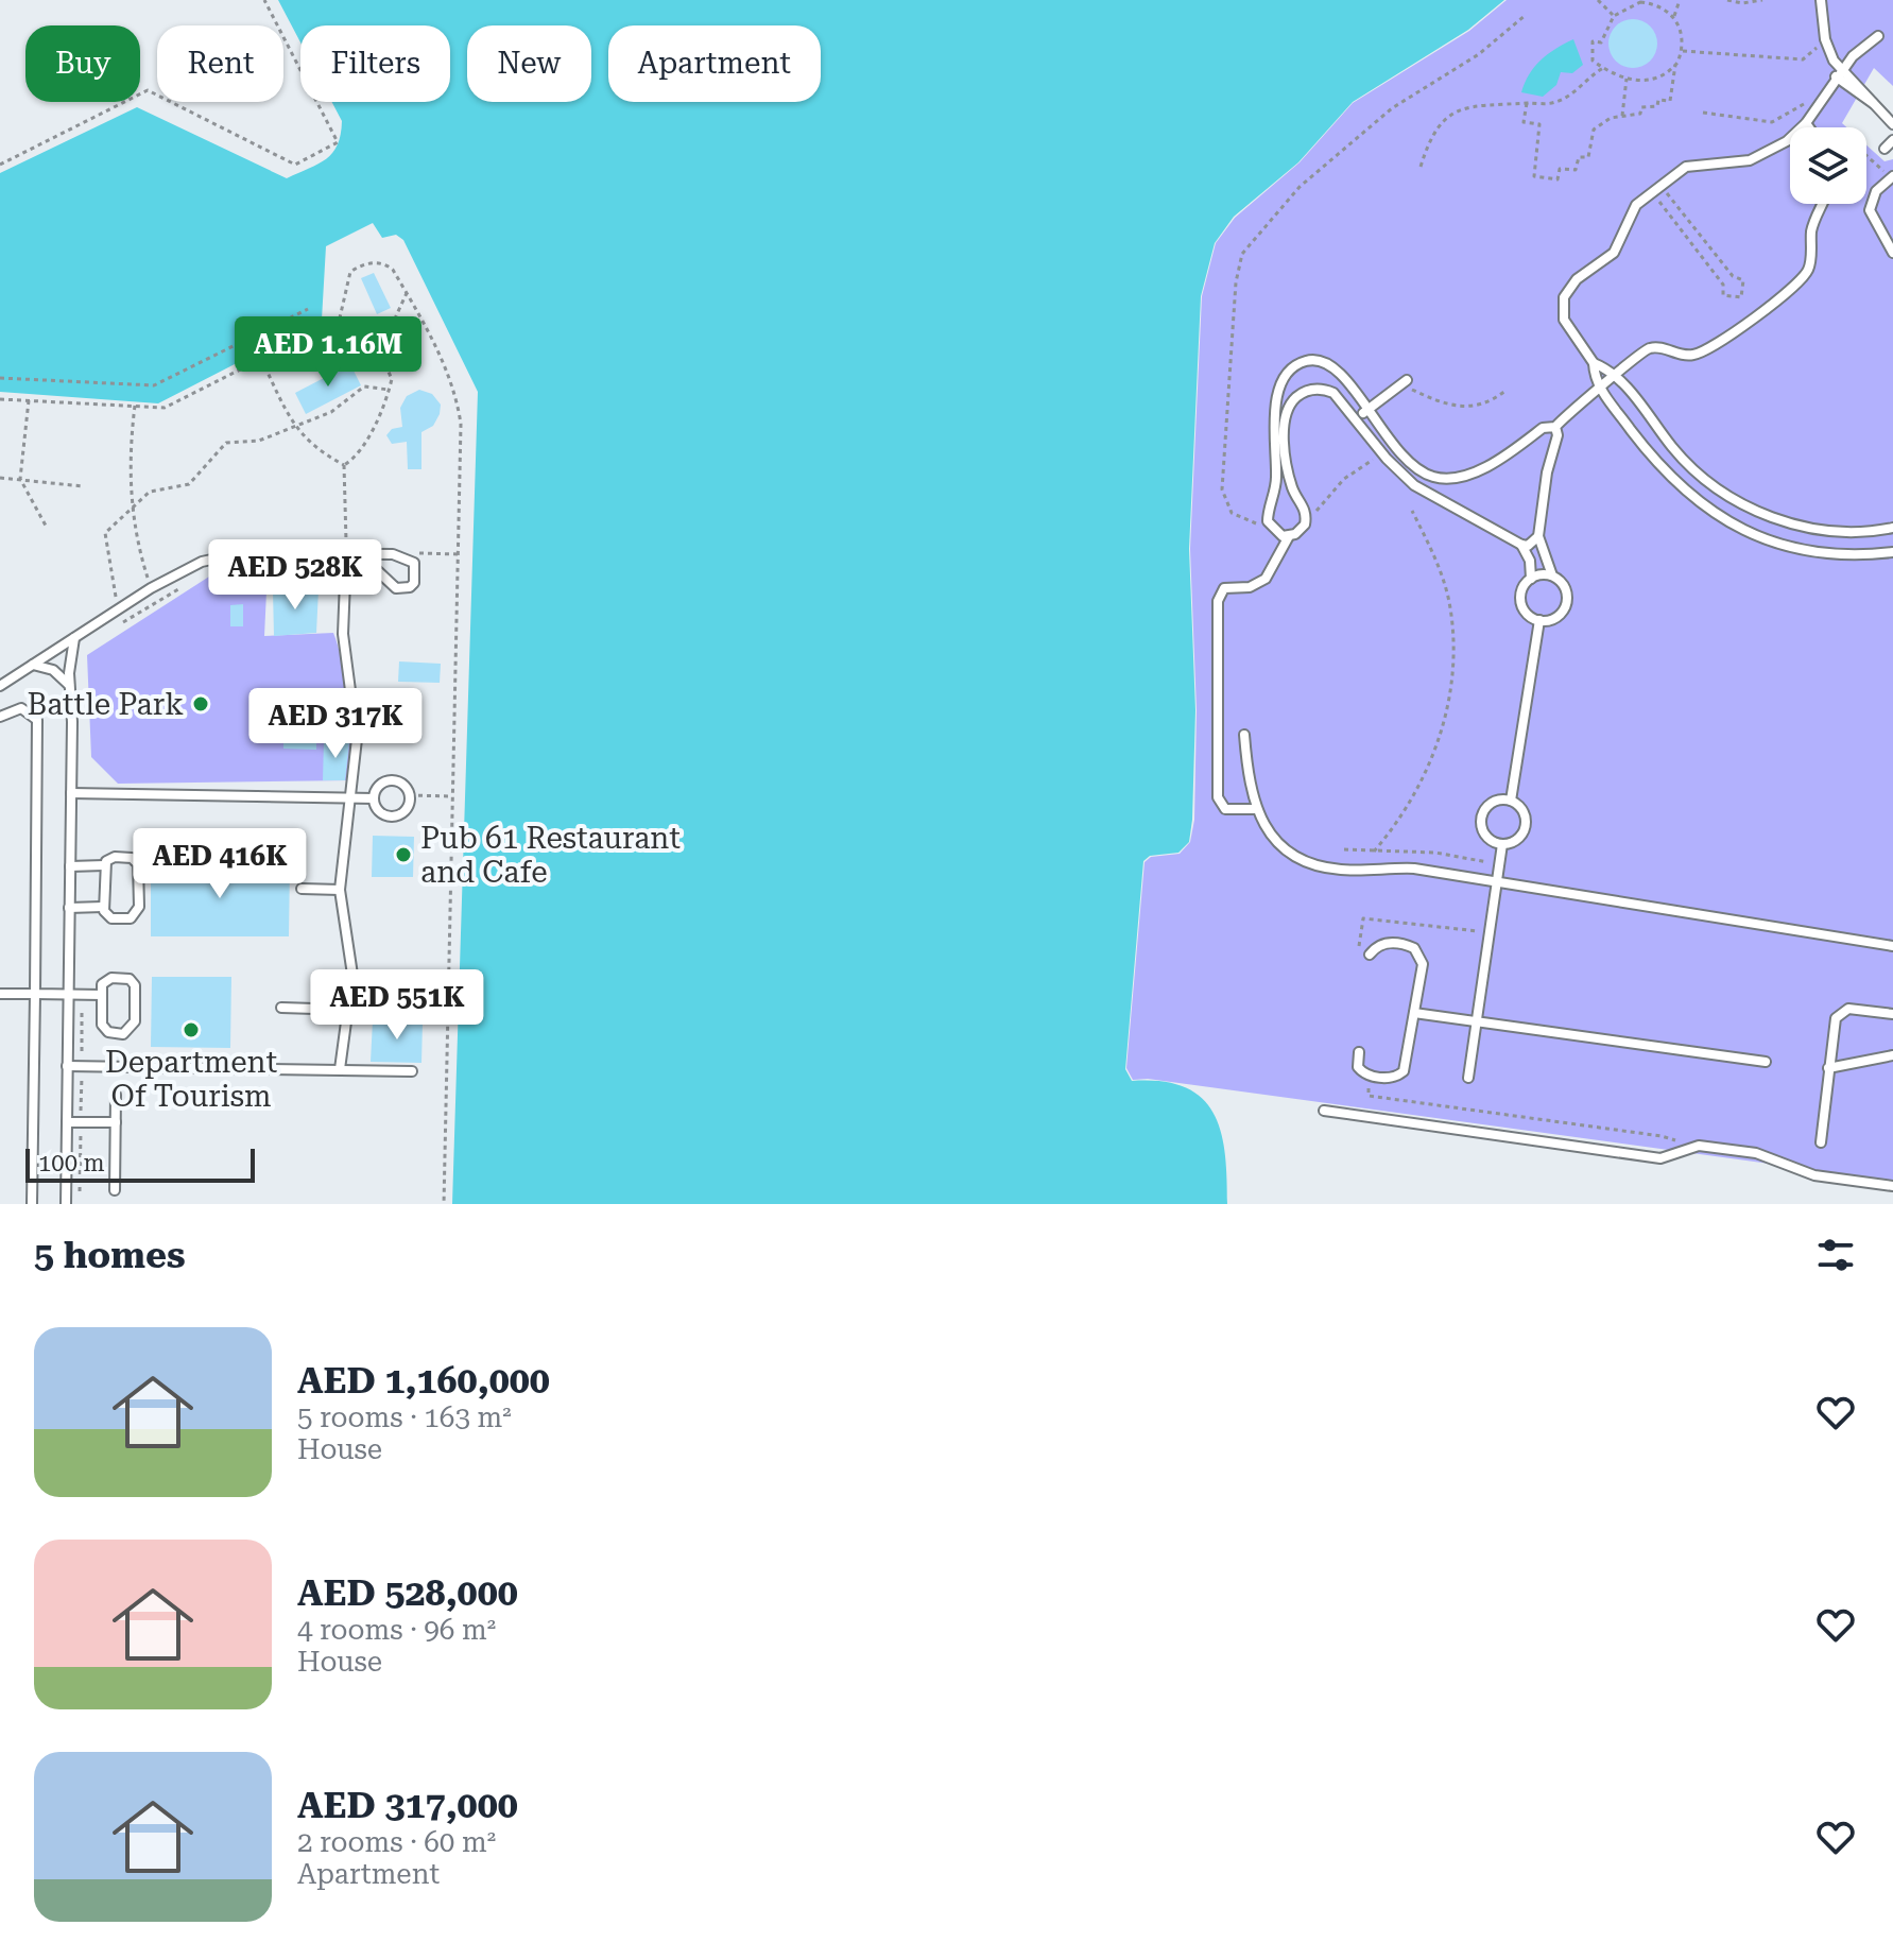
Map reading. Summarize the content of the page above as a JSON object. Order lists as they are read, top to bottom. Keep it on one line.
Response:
{"places":["Battle Park","Pub 61 Restaurant and Cafe","Department Of Tourism"],"scale_bar":"100 m","page":{"chip":["Buy","Rent","Filters","New","Apartment"],"price":["AED 1.16M","AED 528K","AED 317K","AED 416K","AED 551K"],"scale":"100 m","heading":"5 homes","list":[{"name":"AED 1,160,000","note":"5 rooms · 163 m² · House"},{"name":"AED 528,000","note":"4 rooms · 96 m² · House"},{"name":"AED 317,000","note":"2 rooms · 60 m² · Apartment"}]}}
